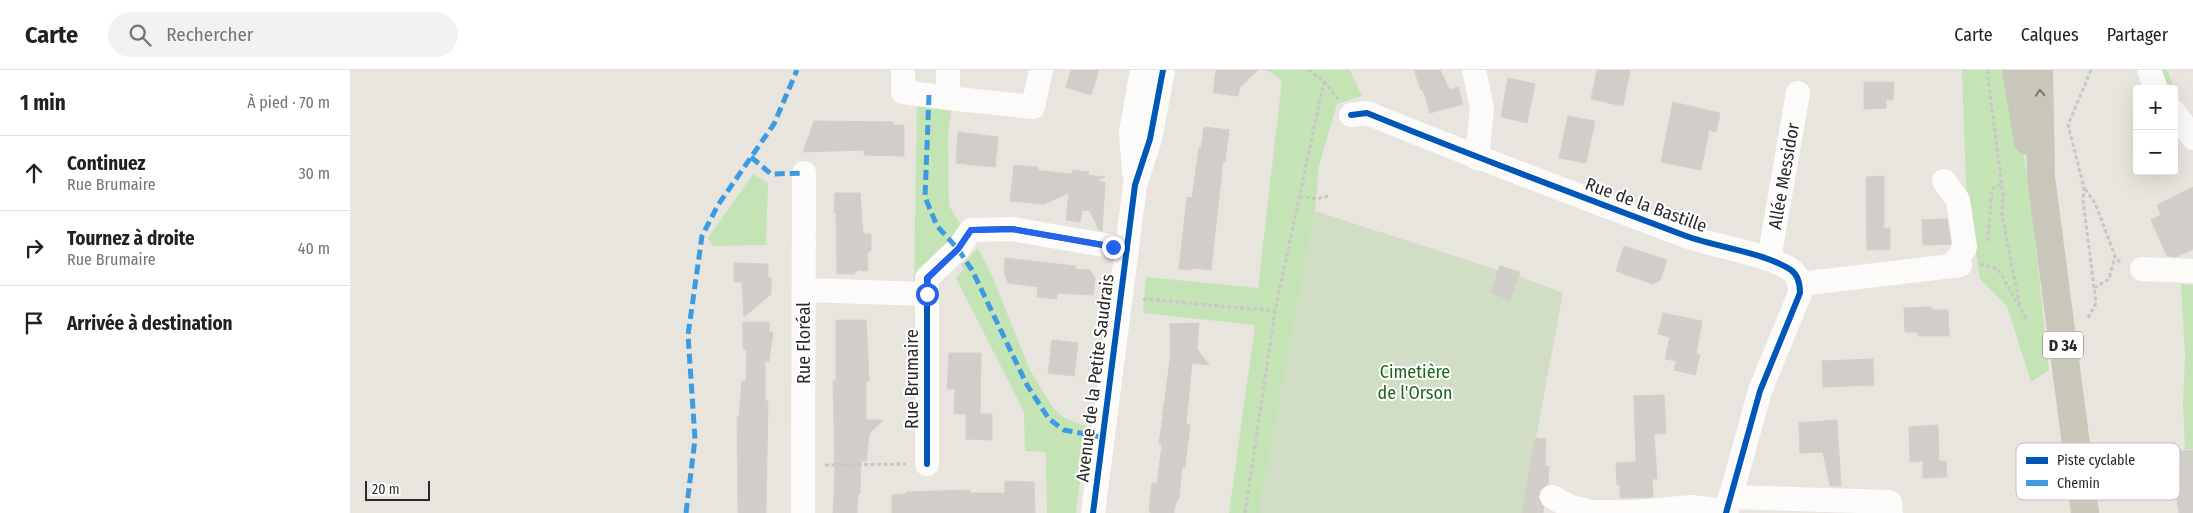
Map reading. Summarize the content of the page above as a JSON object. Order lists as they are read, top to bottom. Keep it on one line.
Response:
{"streets":{"main road":["D 34"],"street":["Allée Messidor","Rue de la Bastille","Rue Floréal","Avenue de la Petite Saudrais","Rue Brumaire"]},"crossings":[["Allée Messidor","Rue de la Bastille"],["Avenue de la Petite Saudrais","Rue Brumaire"]],"parks":["Cimetière de l'Orson"],"legend":["Piste cyclable","Chemin"],"scale_bar":"20 m","page":{"header":"Carte","search":"Rechercher","nav":["Carte","Calques","Partager"],"heading":["1 min","À pied · 70 m"],"map_buttons":["+","−"],"list":[["Continuez","Rue Brumaire","30 m"],["Tournez à droite","Rue Brumaire","40 m"],"Arrivée à destination"],"scale":"20 m"}}
